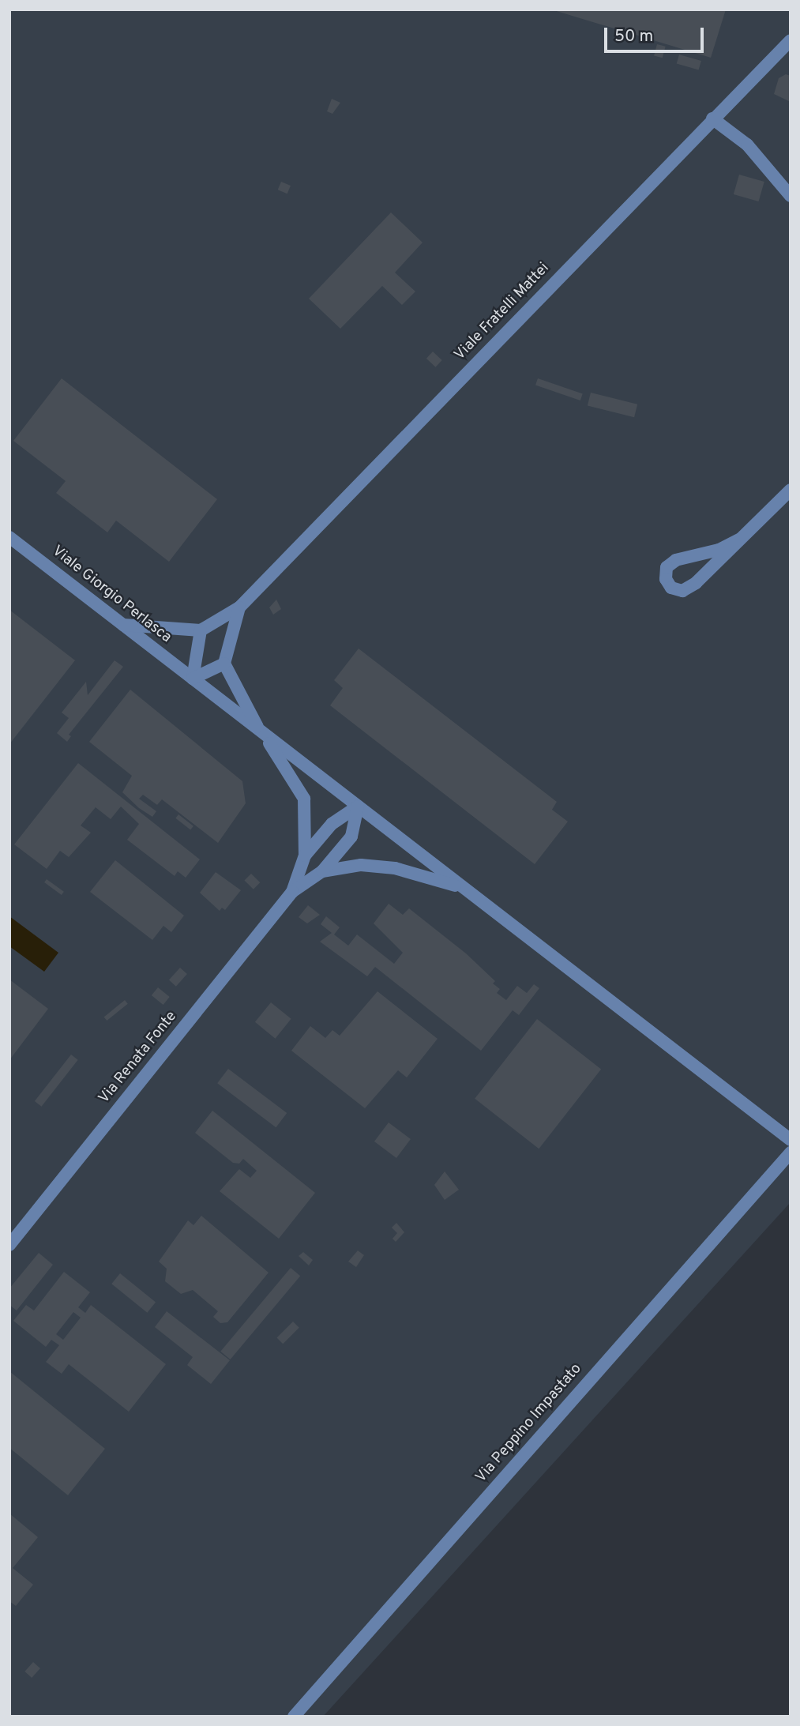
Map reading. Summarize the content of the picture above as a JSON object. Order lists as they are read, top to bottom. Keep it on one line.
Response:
{"streets":{"street":["Viale Fratelli Mattei","Viale Giorgio Perlasca","Via Renata Fonte","Via Peppino Impastato"]},"crossings":[["Viale Giorgio Perlasca","Via Renata Fonte"]],"scale_bar":"50 m"}
